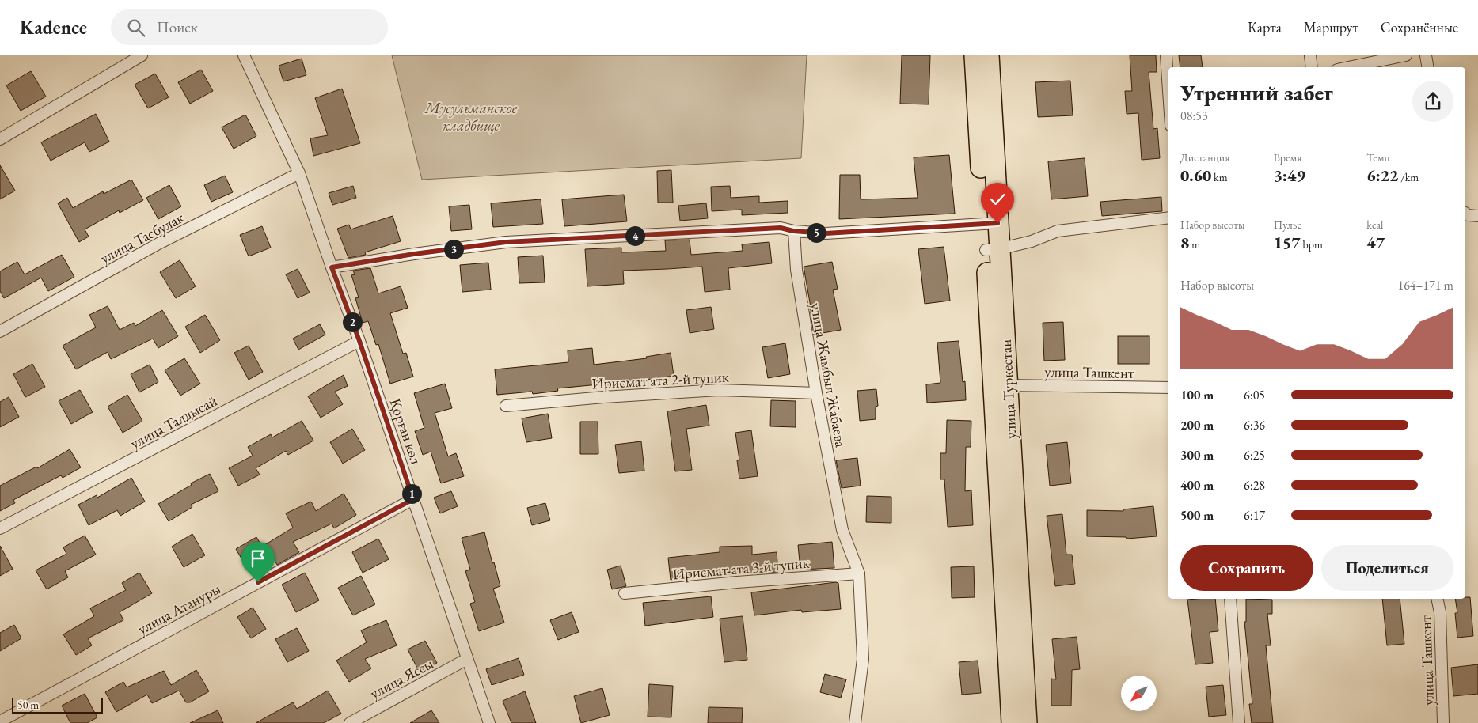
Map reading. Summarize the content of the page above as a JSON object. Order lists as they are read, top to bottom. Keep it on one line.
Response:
{"streets":{"highway":["улица Туркестан"],"street":["улица Тасбулак","улица Ташкент","улица Жамбыл Жабаева","Ирисмат ата 2-й тупик","улица Талдысай","Қорған көл","Ирисмат ата 3-й тупик","улица Атануры","улица Яссы"]},"crossings":[["улица Тасбулак","Қорған көл"],["улица Ташкент","улица Туркестан"],["улица Жамбыл Жабаева","Ирисмат ата 2-й тупик"],["улица Жамбыл Жабаева","Ирисмат ата 3-й тупик"],["улица Талдысай","Қорған көл"],["Қорған көл","улица Атануры"],["Қорған көл","улица Яссы"]],"parks":["Мусульманское кладбище"],"scale_bar":"50 m","north":"bottom left","page":{"header":"Kadence","search":"Поиск","nav":["Карта","Маршрут","Сохранённые"],"heading":["Утренний забег","08:53"],"stats":[["Дистанция","0.60 km"],["Время","3:49"],["Темп","6:22 /km"],["Набор высоты","8 m"],["Пульс","157 bpm"],["kcal","47"]],"pins":["5","4","3","2","1"],"chart":["Набор высоты","164–171 m"],"list":[{"name":"100 m","note":"6:05"},{"name":"200 m","note":"6:36"},{"name":"300 m","note":"6:25"},{"name":"400 m","note":"6:28"},{"name":"500 m","note":"6:17"}],"buttons":["Сохранить","Поделиться"],"scale":"50 m"}}
